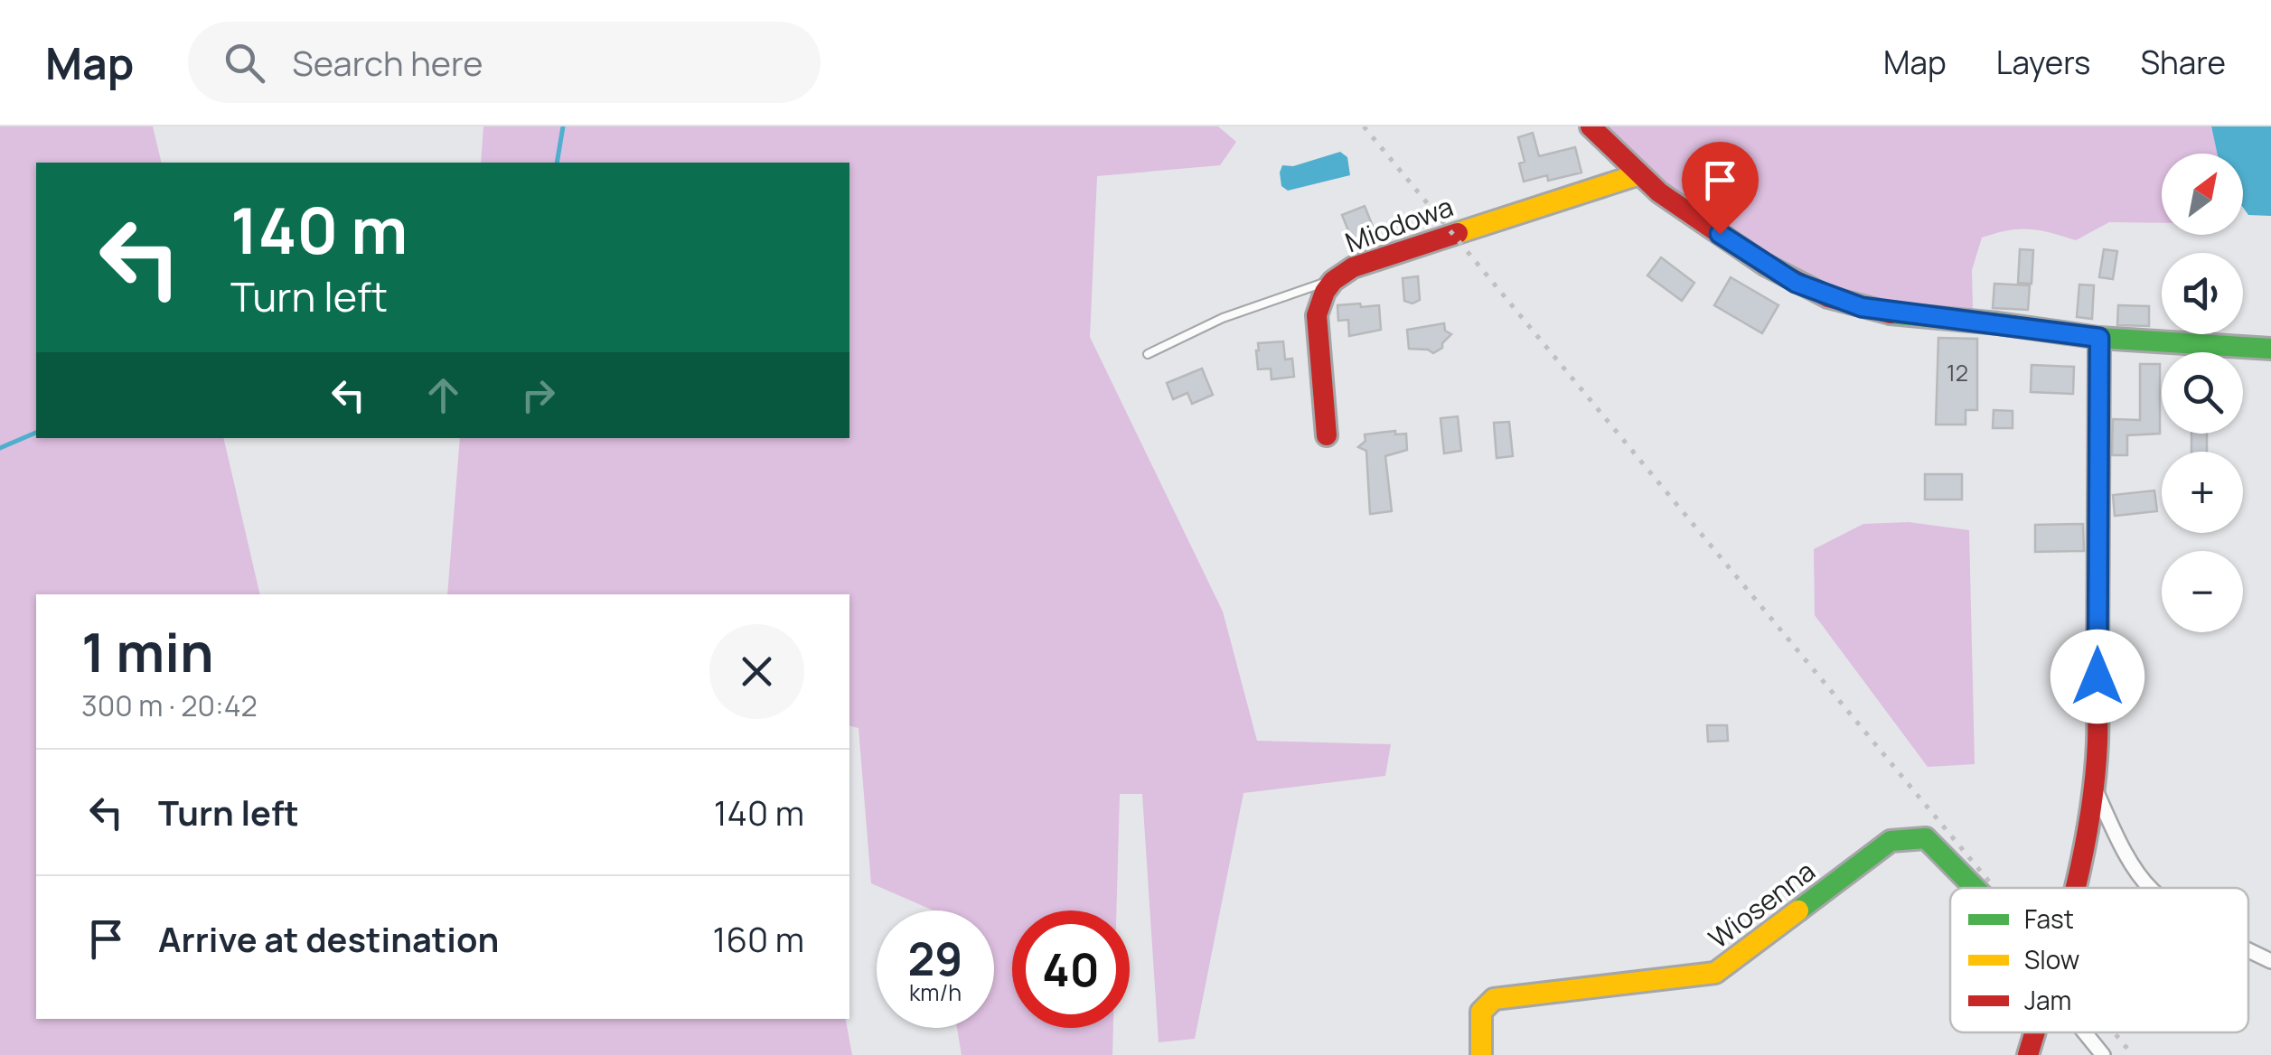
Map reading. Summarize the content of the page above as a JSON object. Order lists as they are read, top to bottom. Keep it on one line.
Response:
{"streets":{"street":["Miodowa","Wiosenna"]},"house_numbers":["12"],"legend":["Fast","Slow","Jam"],"north":"top right","page":{"header":"Map","search":"Search here","nav":["Map","Layers","Share"],"map_buttons":["+","−"],"turn":["140 m","Turn left"],"heading":["1 min","300 m · 20:42"],"list":[{"name":"Turn left","value":"140 m"},{"name":"Arrive at destination","value":"160 m"}],"speed":"29 km/h","limit":"40"}}
